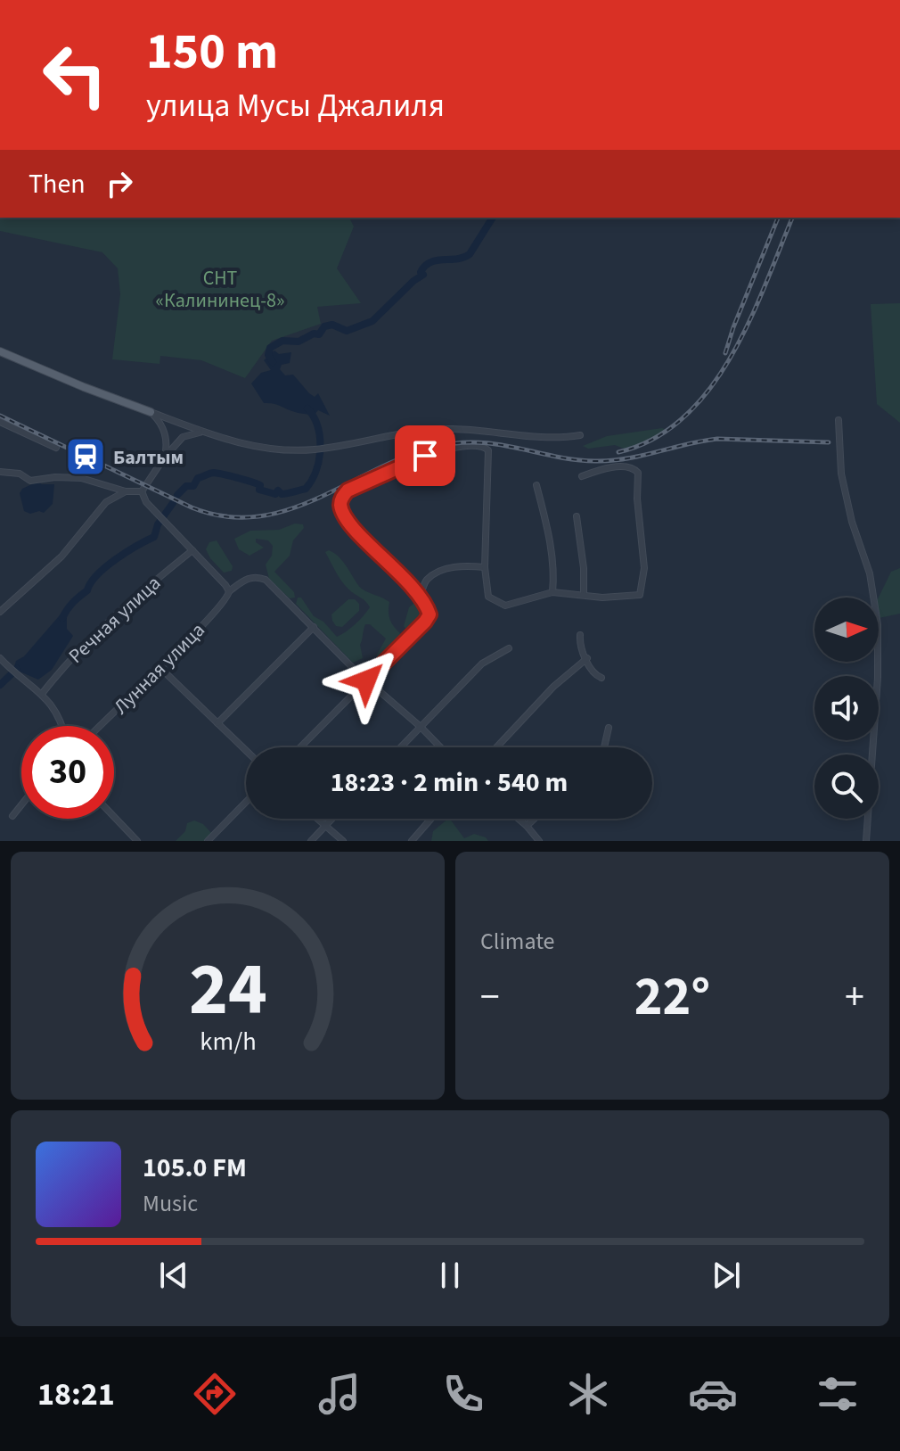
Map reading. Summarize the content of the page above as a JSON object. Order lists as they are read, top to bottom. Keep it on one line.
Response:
{"streets":{"street":["Речная улица","Лунная улица"]},"parks":["СНТ «Калининец-8»"],"places":{"station":["Балтым"]},"north":"right","page":{"turn":["150 m","улица Мусы Джалиля"],"then":"Then","limit":"30","trip":"18:23 · 2 min · 540 m","tile":"Climate","heat":["−","22°","+"],"song":["105.0 FM","Music"],"tabs":"18:21","gauge":["24","km/h"]}}
